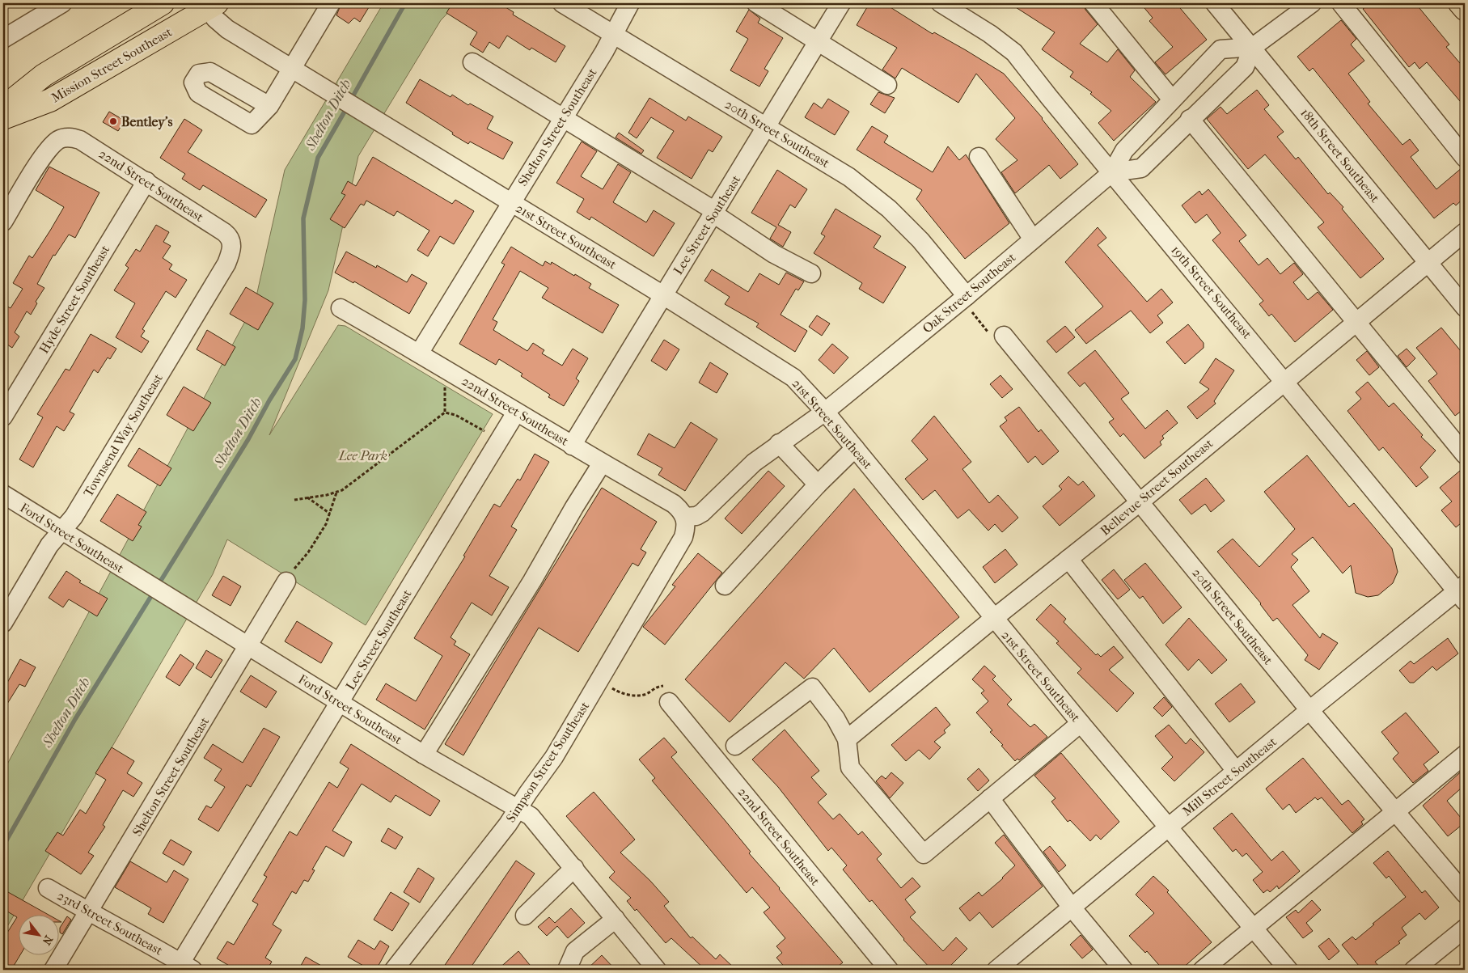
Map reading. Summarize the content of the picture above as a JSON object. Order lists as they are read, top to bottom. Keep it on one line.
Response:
{"streets":{"main road":["Mission Street Southeast"],"street":["Shelton Street Southeast","20th Street Southeast","18th Street Southeast","22nd Street Southeast","Lee Street Southeast","21st Street Southeast","19th Street Southeast","Oak Street Southeast","Hyde Street Southeast","Townsend Way Southeast","Bellevue Street Southeast","Ford Street Southeast","Simpson Street Southeast","Mill Street Southeast","23rd Street Southeast"]},"crossings":[["Mission Street Southeast","21st Street Southeast"],["Shelton Street Southeast","20th Street Southeast"],["Shelton Street Southeast","22nd Street Southeast"],["Shelton Street Southeast","21st Street Southeast"],["Shelton Street Southeast","Ford Street Southeast"],["Shelton Street Southeast","23rd Street Southeast"],["20th Street Southeast","Lee Street Southeast"],["20th Street Southeast","Oak Street Southeast"],["20th Street Southeast","Bellevue Street Southeast"],["20th Street Southeast","Mill Street Southeast"],["18th Street Southeast","Oak Street Southeast"],["18th Street Southeast","Bellevue Street Southeast"],["22nd Street Southeast","Lee Street Southeast"],["22nd Street Southeast","Oak Street Southeast"],["22nd Street Southeast","Hyde Street Southeast"],["22nd Street Southeast","Townsend Way Southeast"],["22nd Street Southeast","Simpson Street Southeast"],["Lee Street Southeast","21st Street Southeast"],["Lee Street Southeast","Ford Street Southeast"],["Lee Street Southeast","23rd Street Southeast"],["21st Street Southeast","Oak Street Southeast"],["21st Street Southeast","Bellevue Street Southeast"],["21st Street Southeast","Mill Street Southeast"],["19th Street Southeast","Oak Street Southeast"],["19th Street Southeast","Bellevue Street Southeast"],["19th Street Southeast","Mill Street Southeast"],["Oak Street Southeast","Simpson Street Southeast"],["Townsend Way Southeast","Ford Street Southeast"],["Ford Street Southeast","Simpson Street Southeast"]],"water":["Shelton Ditch"],"parks":["Lee Park"],"places":["Bentley's"],"north":"bottom right"}
